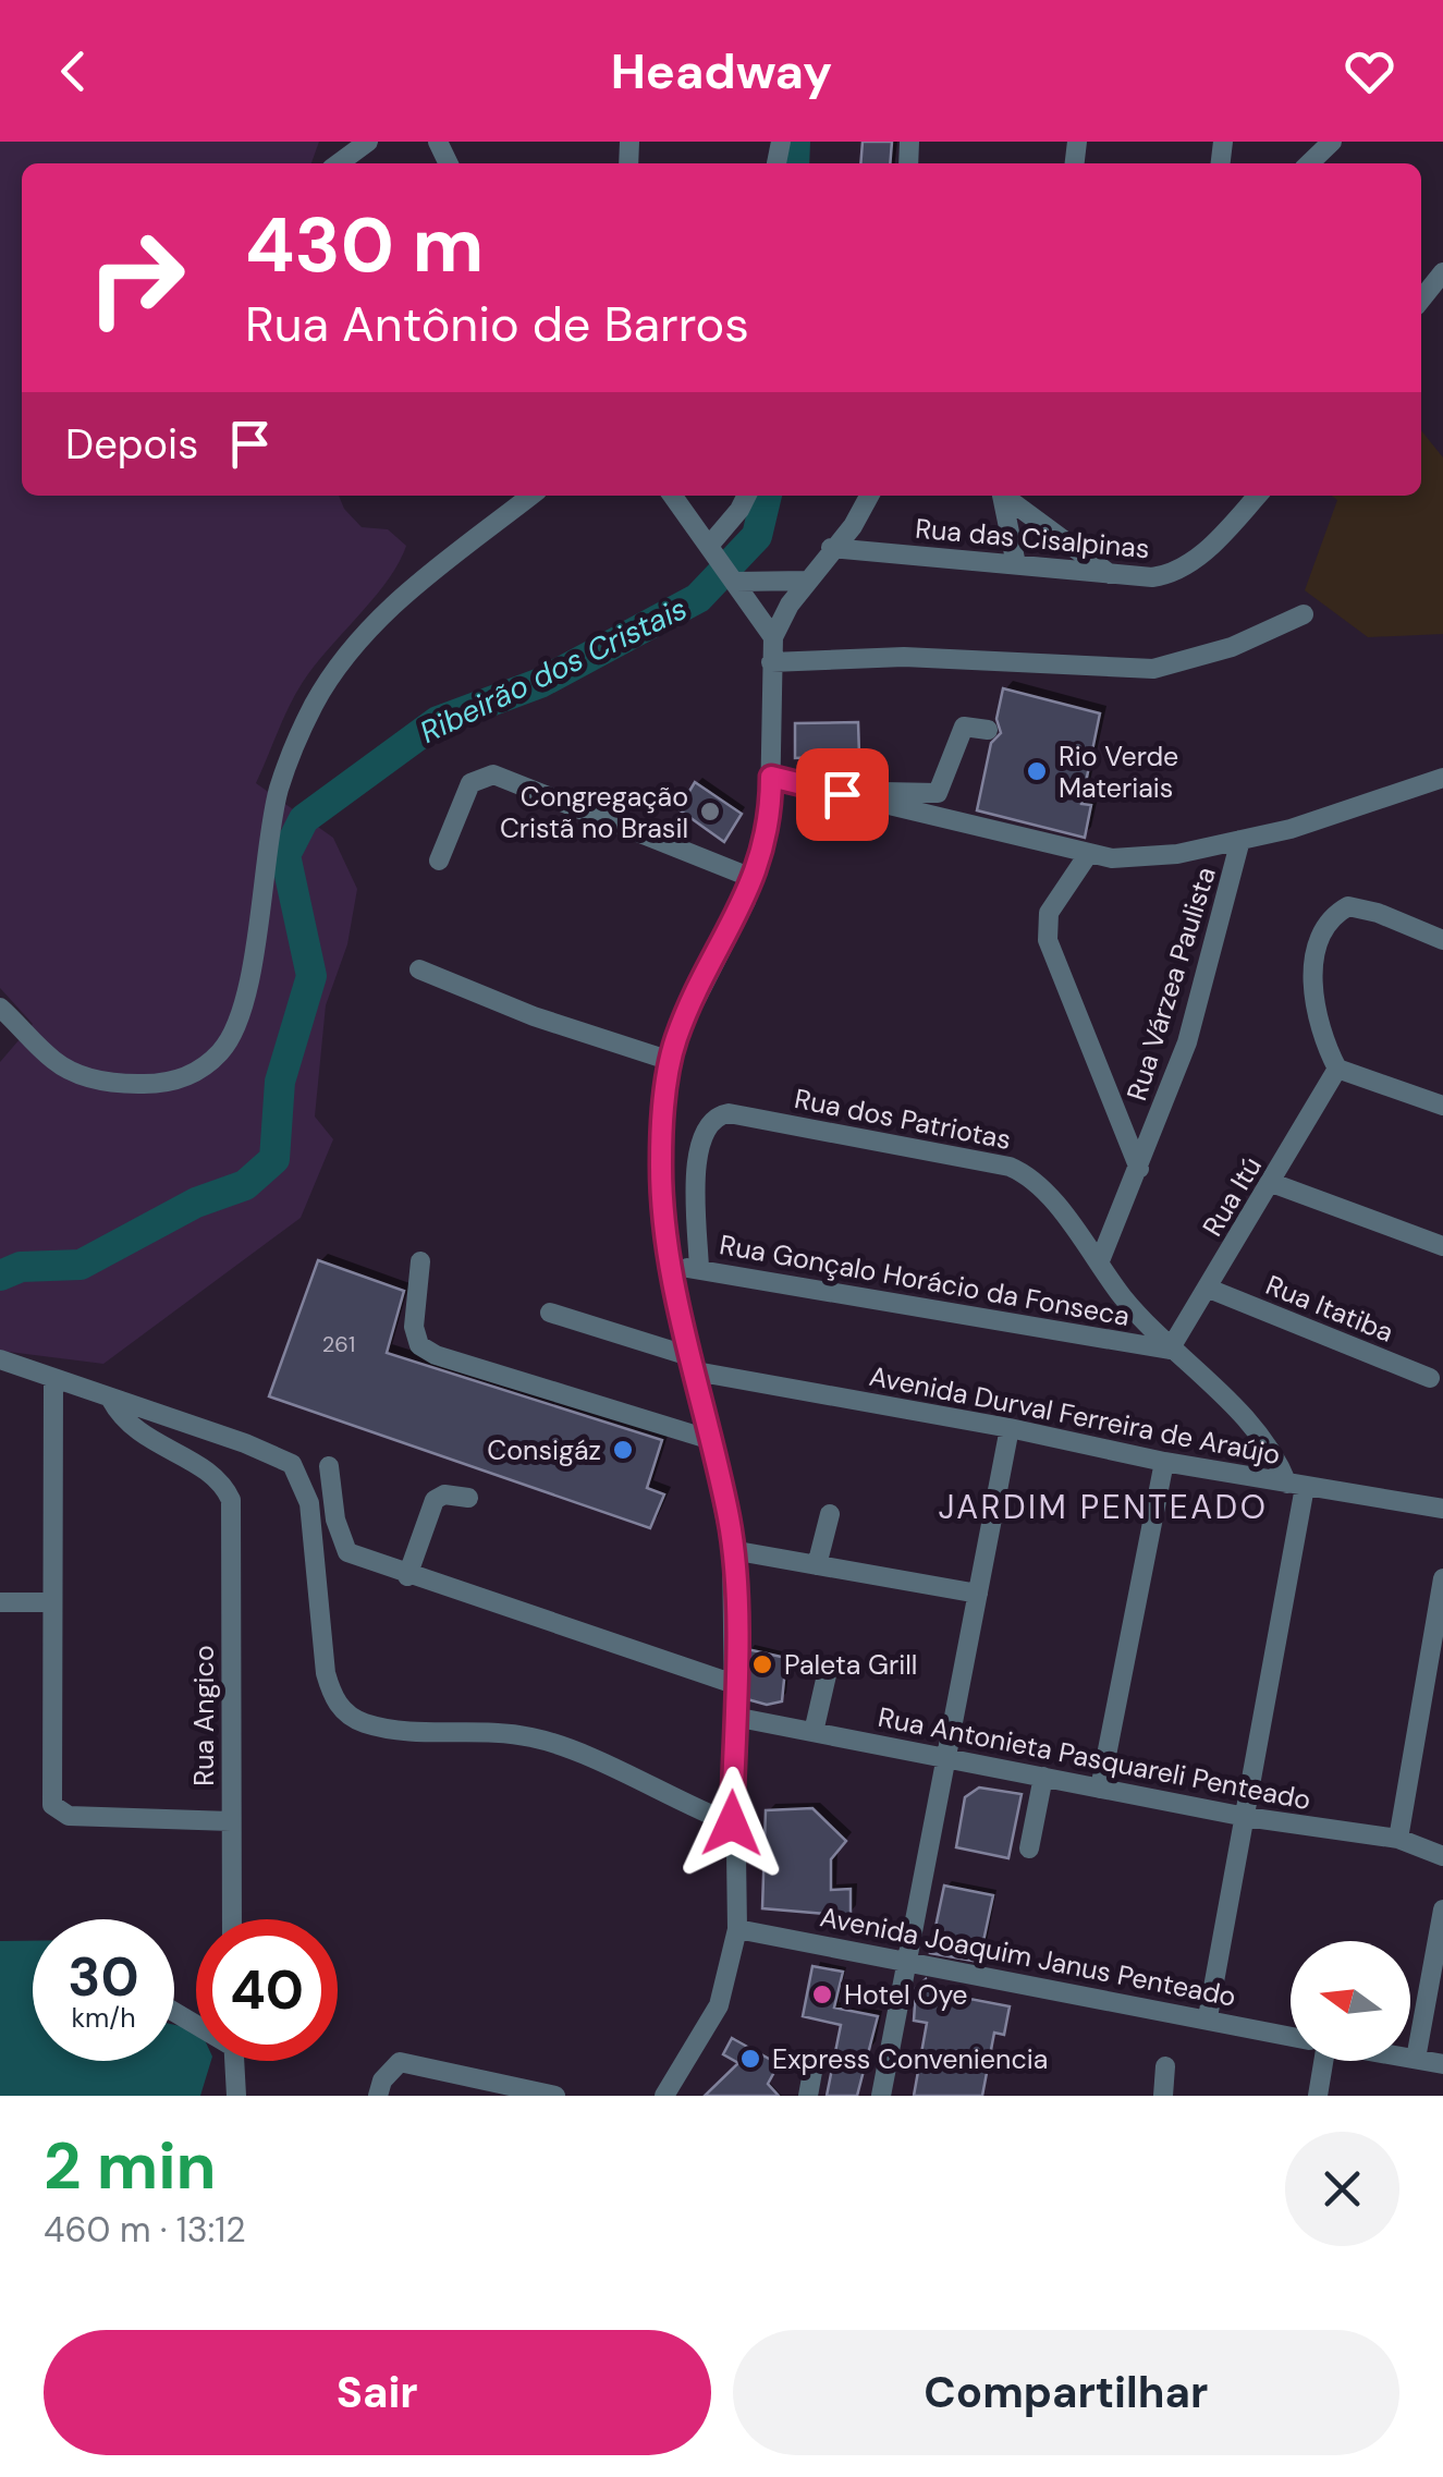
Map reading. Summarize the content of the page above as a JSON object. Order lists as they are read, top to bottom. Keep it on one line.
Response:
{"streets":{"street":["Rua das Cisalpinas","Rua Várzea Paulista","Rua dos Patriotas","Rua Itú","Rua Gonçalo Horácio da Fonseca","Rua Itatiba","Avenida Durval Ferreira de Araújo","Rua Angico","Rua Antonieta Pasquareli Penteado","Avenida Joaquim Janus Penteado"]},"crossings":[["Rua Várzea Paulista","Rua dos Patriotas"],["Rua dos Patriotas","Rua Itú"],["Rua dos Patriotas","Rua Gonçalo Horácio da Fonseca"],["Rua dos Patriotas","Avenida Durval Ferreira de Araújo"],["Rua Itú","Rua Gonçalo Horácio da Fonseca"],["Rua Itú","Rua Itatiba"]],"districts":["JARDIM PENTEADO"],"water":["Ribeirão dos Cristais"],"places":["Rio Verde Materiais","Congregação Cristã no Brasil","Consigáz","Paleta Grill","Hotel Oye","Express Conveniencia"],"house_numbers":["261"],"north":"left","page":{"header":"Headway","turn":["430 m","Rua Antônio de Barros"],"then":"Depois","speed":"30 km/h","limit":"40","heading":["2 min","460 m · 13:12"],"buttons":["Sair","Compartilhar"]}}
